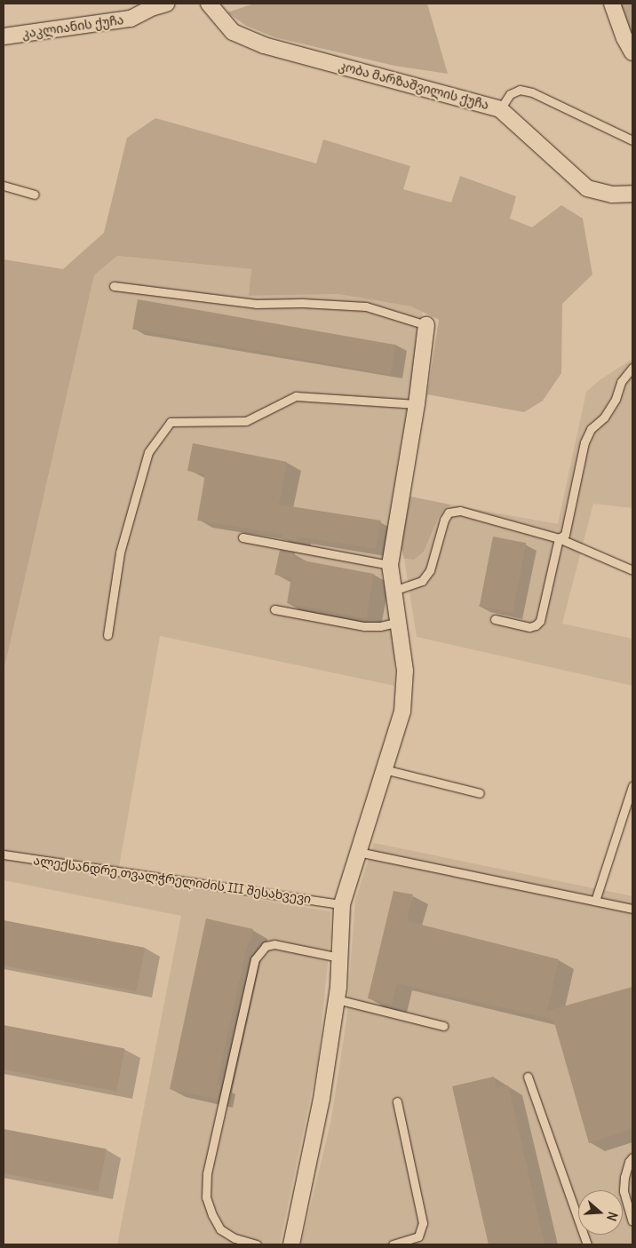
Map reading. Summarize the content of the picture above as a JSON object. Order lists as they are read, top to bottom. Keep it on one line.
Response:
{"streets":{"street":["კაკლიანის ქუჩა","კობა მარზაშვილის ქუჩა"],"lane":["ალექსანდრე თვალჭრელიძის III შესახვევი"]},"north":"right"}
